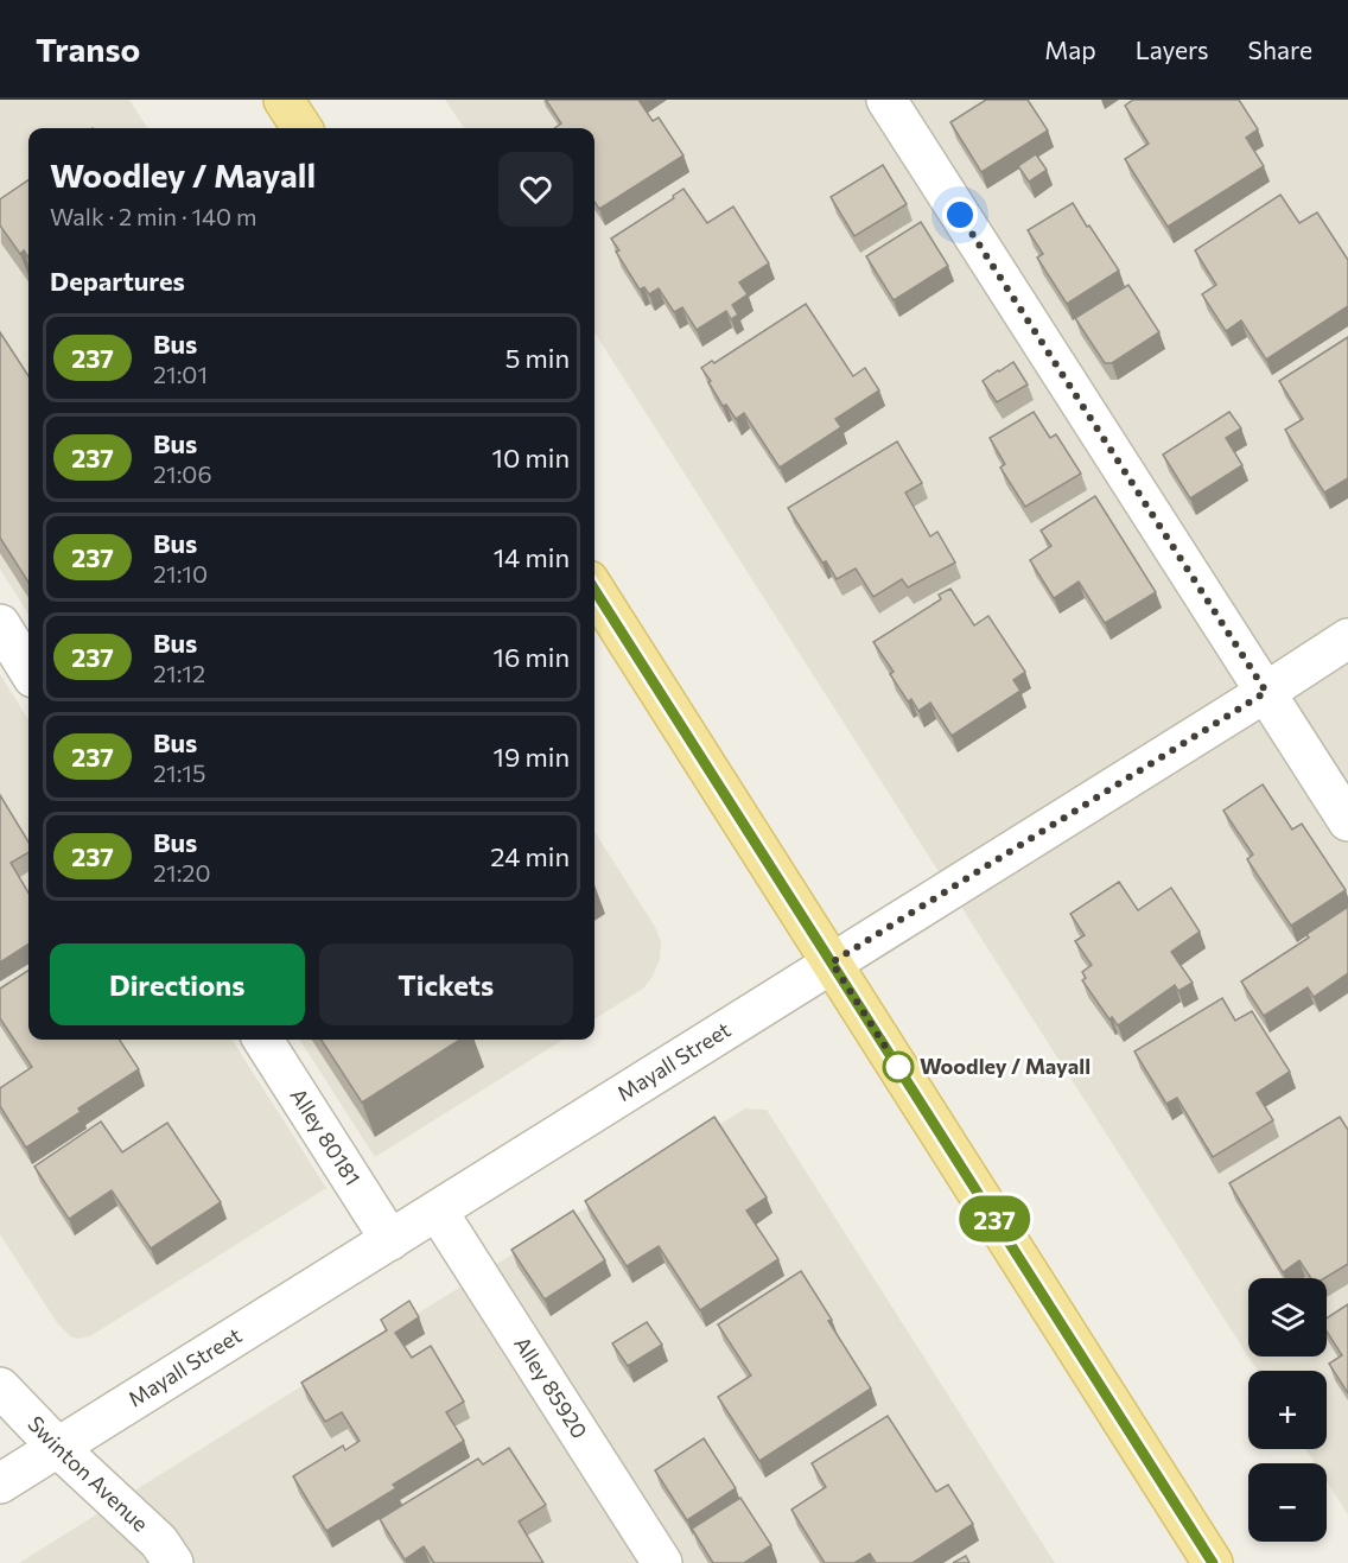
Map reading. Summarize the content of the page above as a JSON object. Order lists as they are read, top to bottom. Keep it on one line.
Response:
{"streets":{"street":["Mayall Street","Alley 80181","Alley 85920","Swinton Avenue"]},"crossings":[["Mayall Street","Alley 80181"],["Mayall Street","Alley 85920"],["Mayall Street","Swinton Avenue"]],"places":["Woodley / Mayall"],"lines":["bus line 237"],"page":{"header":"Transo","nav":["Map","Layers","Share"],"on_map":"237","heading":[["Woodley / Mayall","Walk · 2 min · 140 m"],"Departures"],"list":[{"mark":"237","name":"Bus","note":"21:01","value":"5 min"},{"mark":"237","name":"Bus","note":"21:06","value":"10 min"},{"mark":"237","name":"Bus","note":"21:10","value":"14 min"},{"mark":"237","name":"Bus","note":"21:12","value":"16 min"},{"mark":"237","name":"Bus","note":"21:15","value":"19 min"},{"mark":"237","name":"Bus","note":"21:20","value":"24 min"}],"buttons":["Directions","Tickets"],"map_buttons":["+","−"]}}
